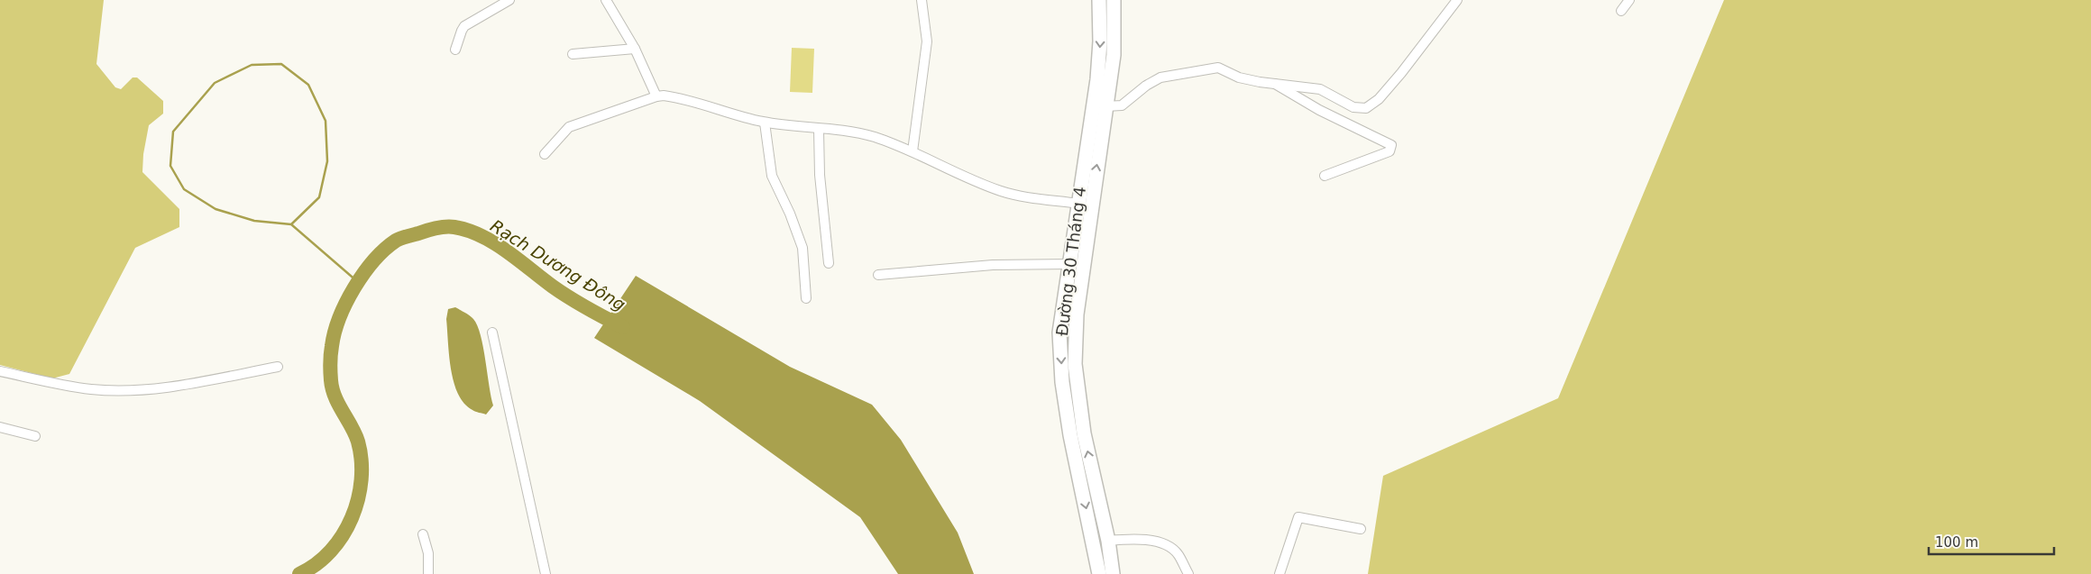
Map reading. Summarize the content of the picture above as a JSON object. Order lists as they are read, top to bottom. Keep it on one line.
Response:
{"streets":{"main road":["Đường 30 Tháng 4"]},"water":["Rạch Dương Đông"],"scale_bar":"100 m"}
